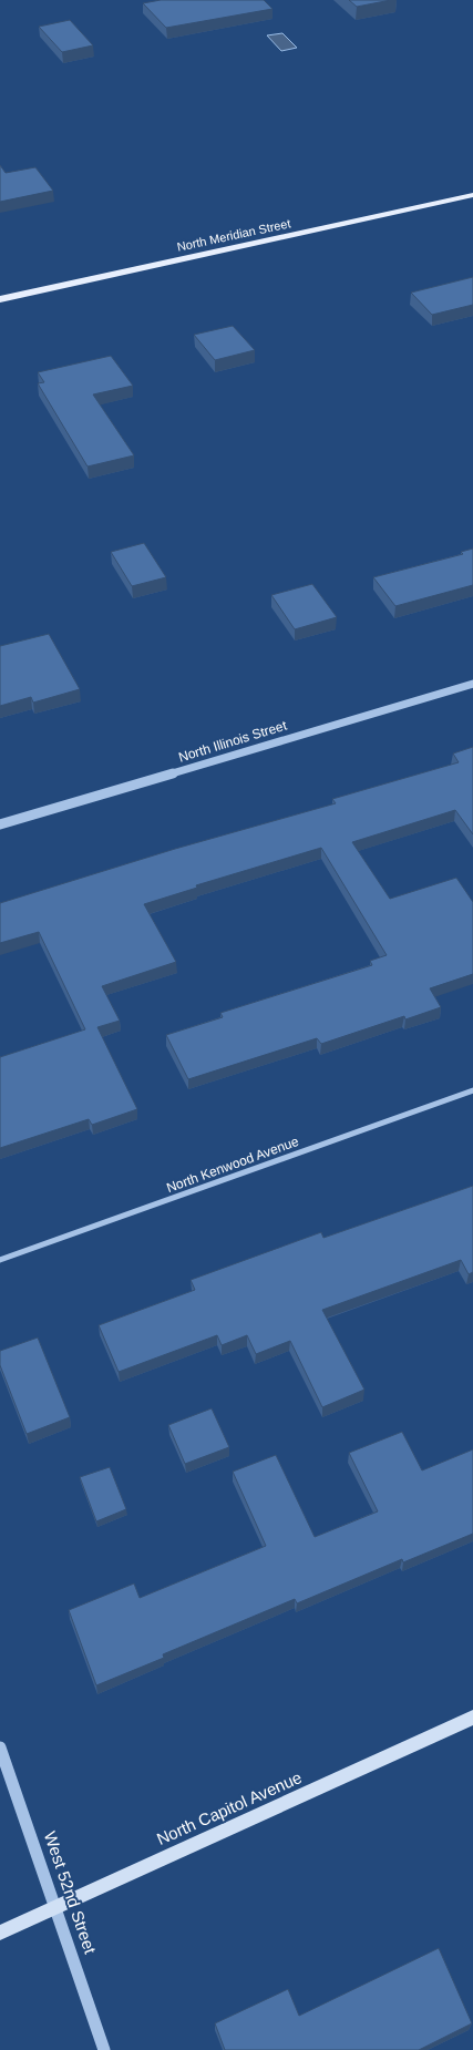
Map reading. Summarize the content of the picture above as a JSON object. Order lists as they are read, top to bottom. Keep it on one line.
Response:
{"streets":{"main road":["North Meridian Street","North Capitol Avenue"],"street":["North Illinois Street","North Kenwood Avenue","West 52nd Street"]},"crossings":[["North Capitol Avenue","West 52nd Street"]]}
